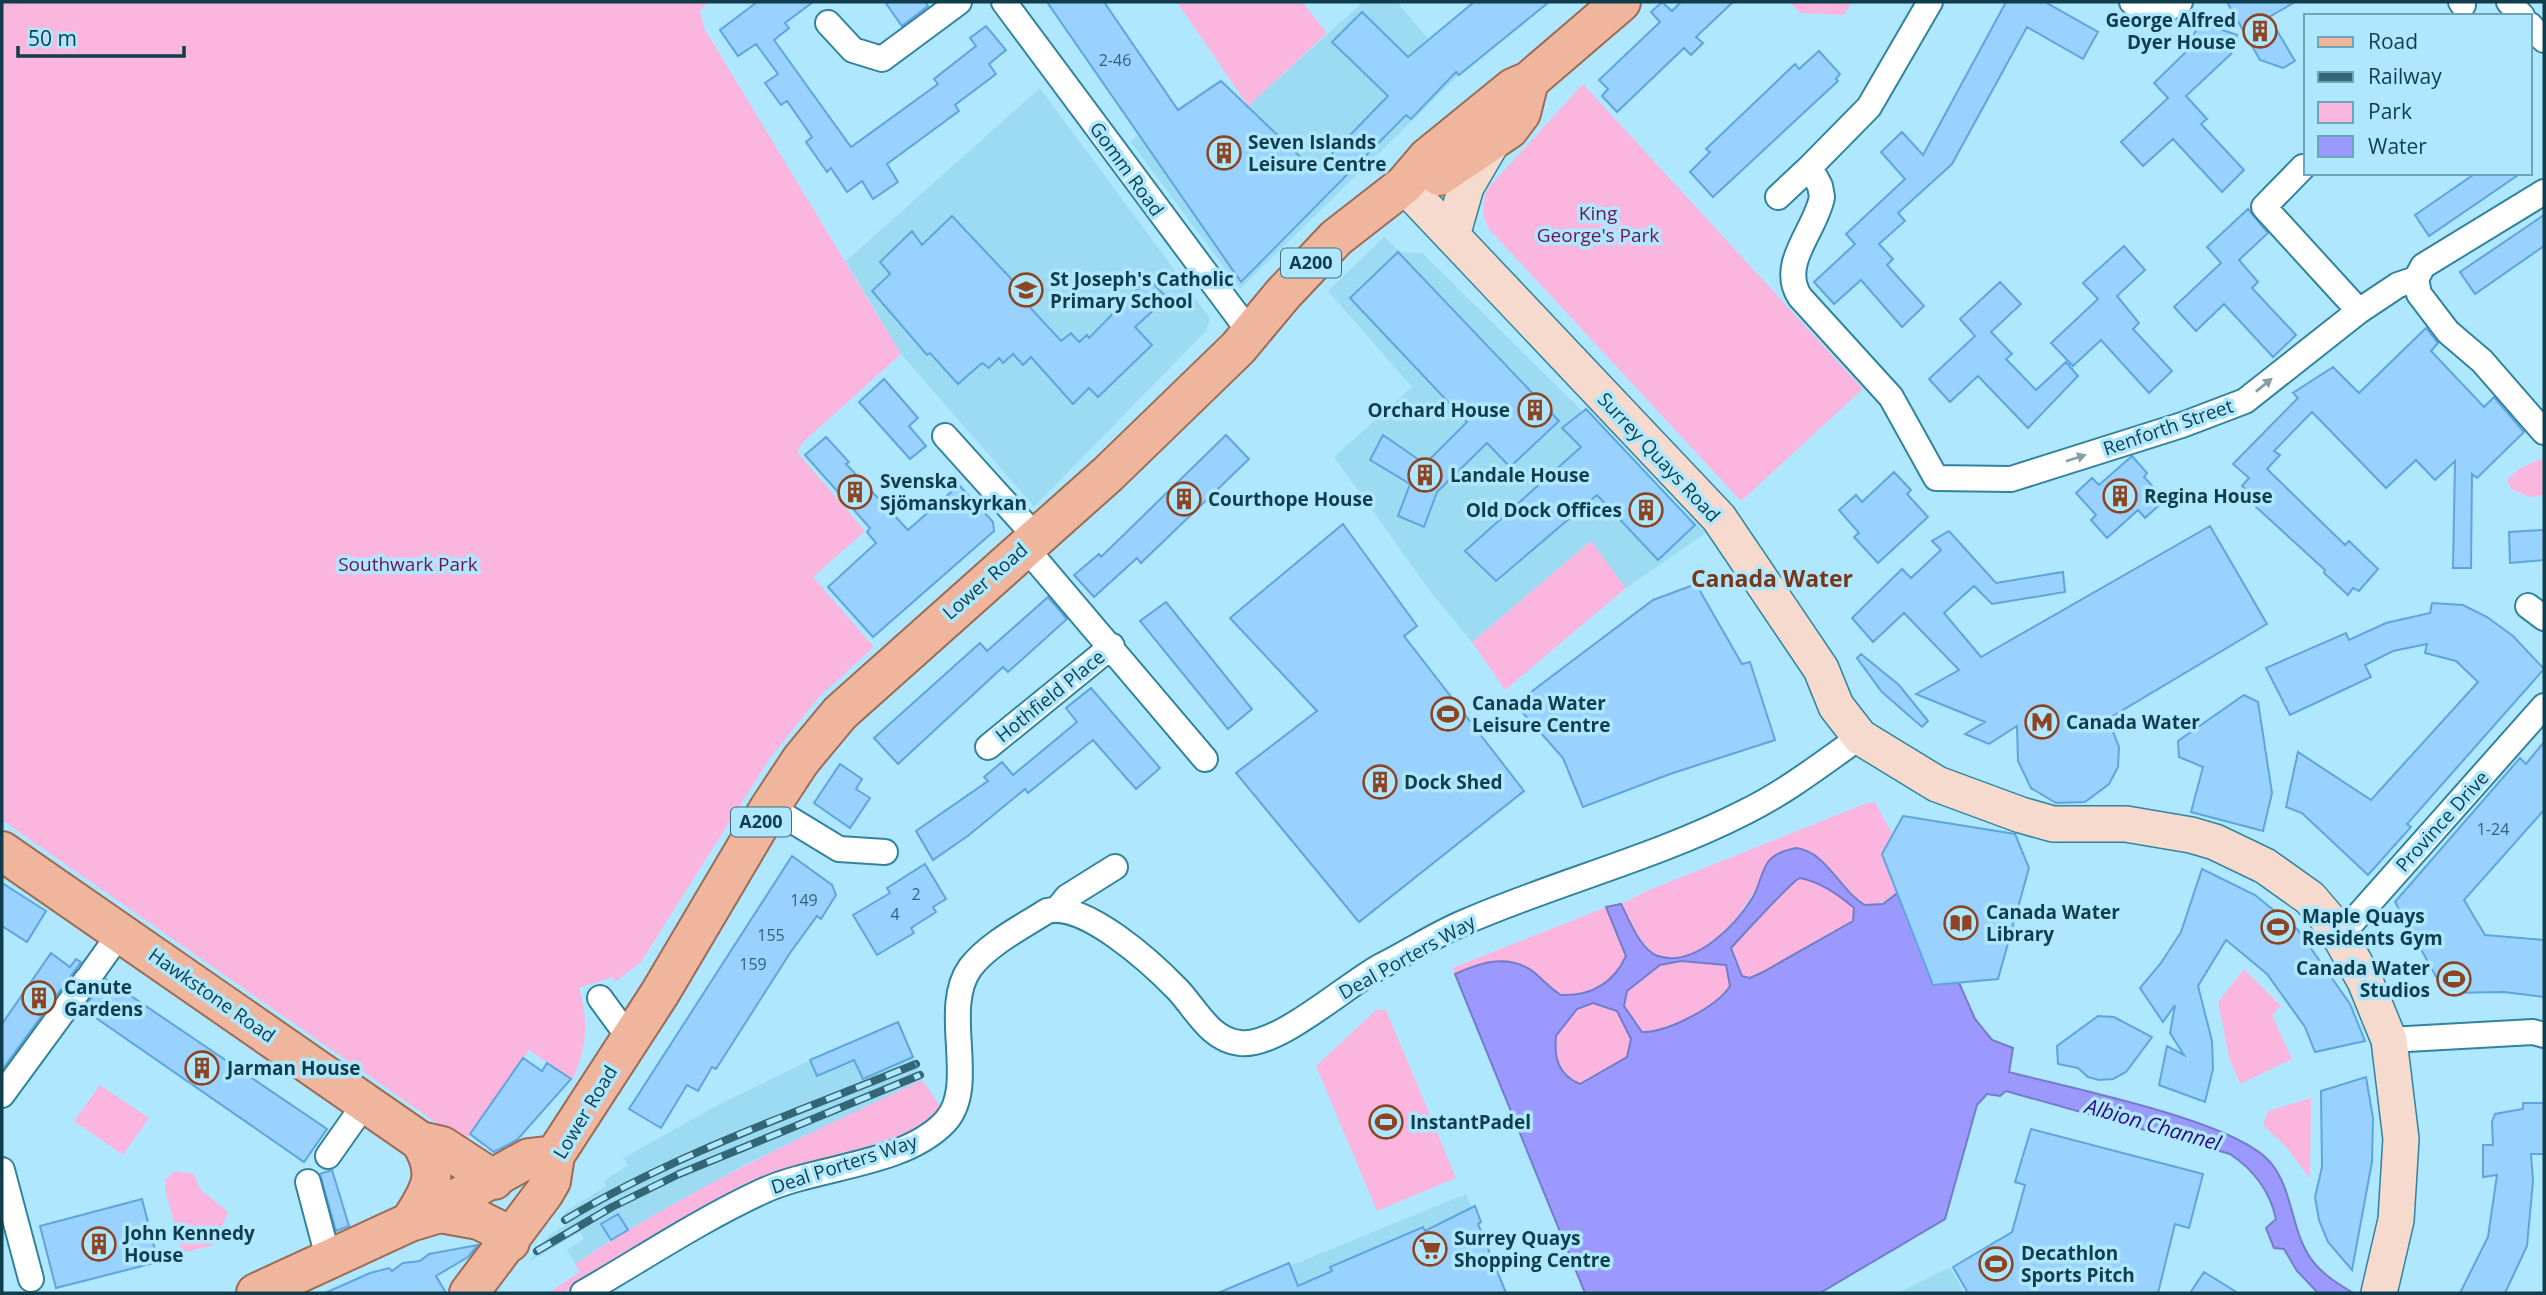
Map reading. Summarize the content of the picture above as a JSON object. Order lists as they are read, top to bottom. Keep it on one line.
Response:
{"streets":{"main road":["A200","Lower Road","Hawkstone Road"],"street":["Gomm Road","Renforth Street","Surrey Quays Road","Hothfield Place","Province Drive","Deal Porters Way"]},"crossings":[["Gomm Road","Lower Road"],["A200","Surrey Quays Road"],["A200","Lower Road"],["Surrey Quays Road","Lower Road"],["Surrey Quays Road","Province Drive"],["Surrey Quays Road","Deal Porters Way"],["Lower Road","Hothfield Place"]],"districts":["Canada Water"],"water":["Albion Channel"],"parks":["King George's Park","Southwark Park"],"places":{"building":["George Alfred Dyer House","Seven Islands Leisure Centre","Orchard House","Landale House","Svenska Sjömanskyrkan","Regina House","Courthope House","Old Dock Offices","Dock Shed","Canute Gardens","Jarman House","John Kennedy House"],"school or university":["St Joseph's Catholic Primary School"],"sports":["Canada Water Leisure Centre","Maple Quays Residents Gym","Canada Water Studios","InstantPadel","Decathlon Sports Pitch"],"metro station":["Canada Water"],"library":["Canada Water Library"],"supermarket":["Surrey Quays Shopping Centre"]},"house_numbers":["2-46","1-24","2","149","4","155","159"],"legend":["Road","Railway","Park","Water"],"scale_bar":"50 m"}
